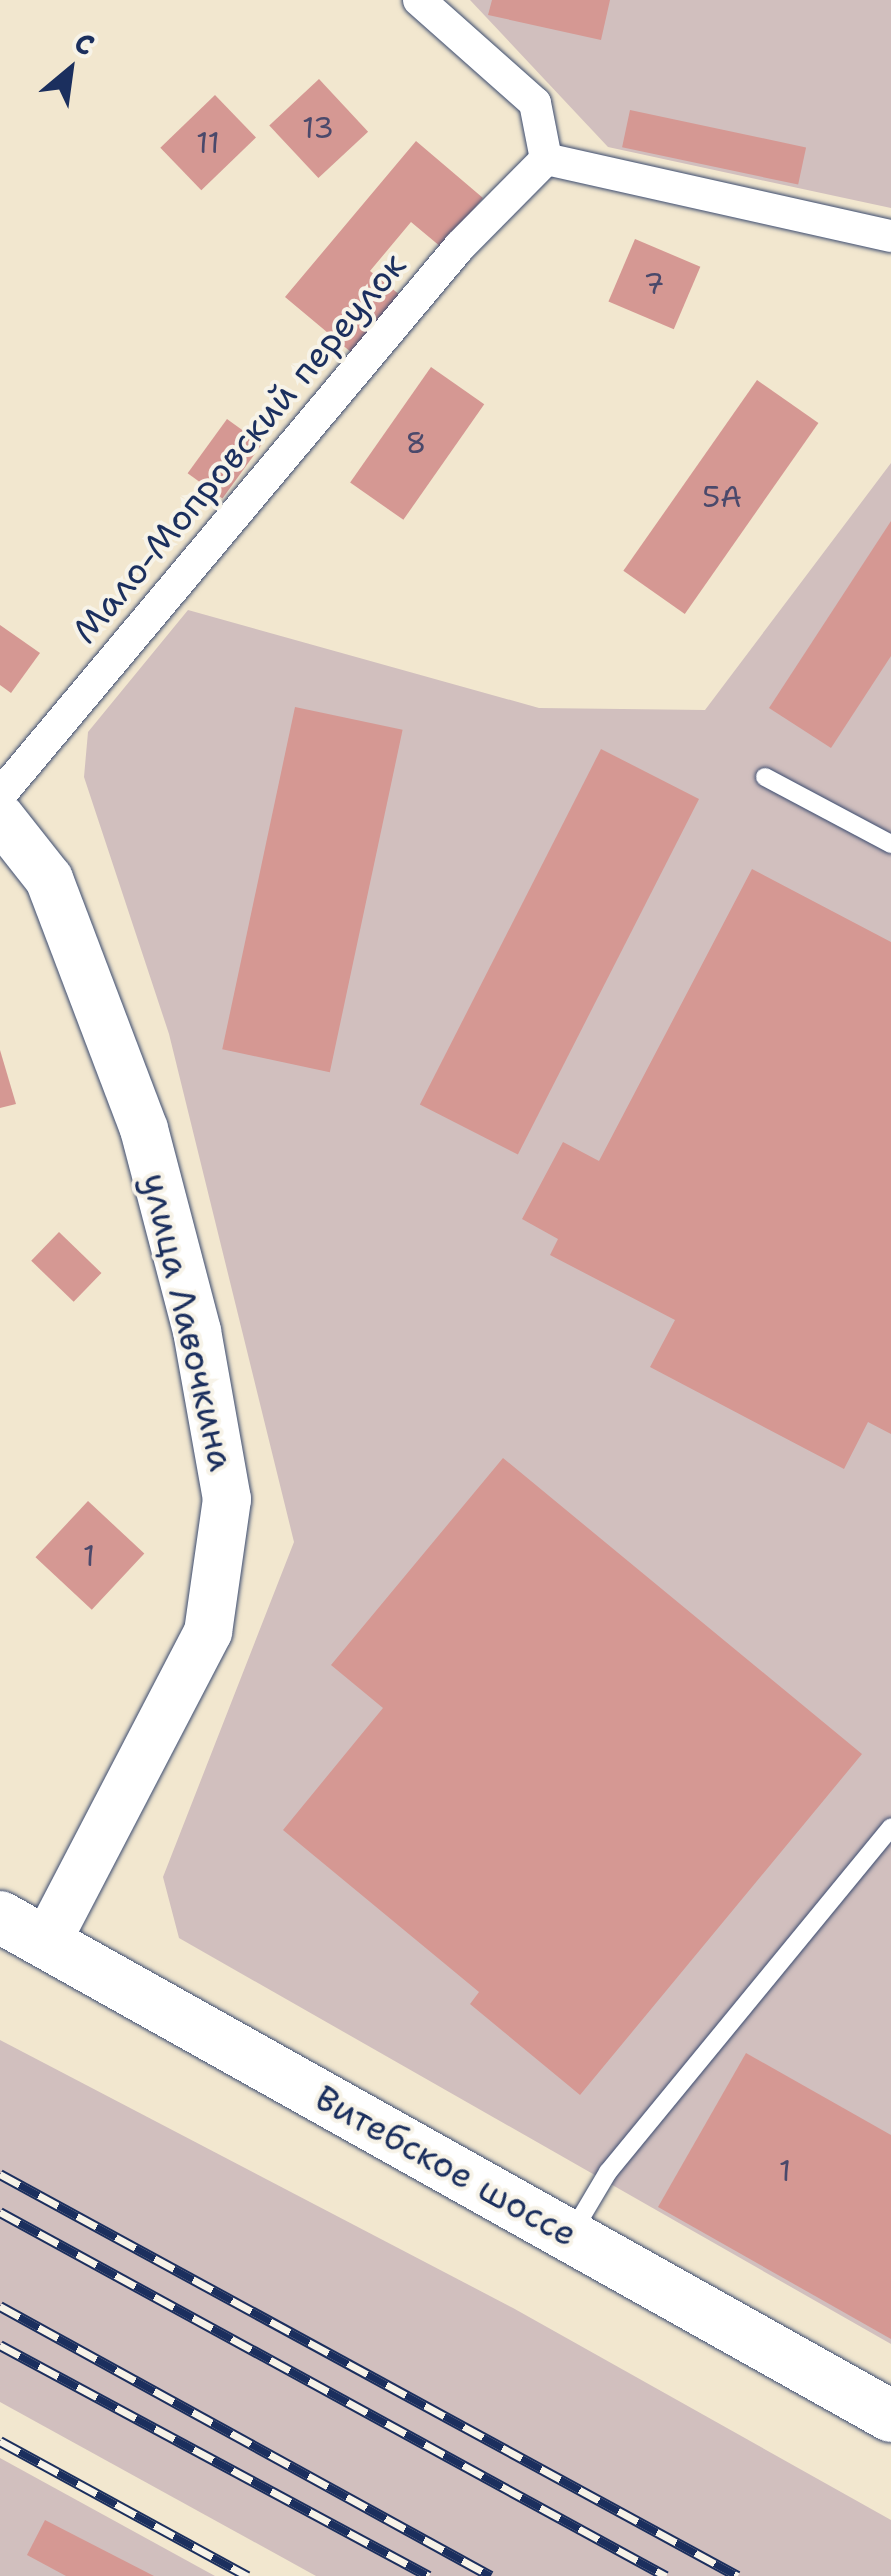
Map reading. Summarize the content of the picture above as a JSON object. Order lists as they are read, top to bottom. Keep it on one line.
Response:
{"streets":{"main road":["улица Лавочкина","Витебское шоссе"],"street":["Мало-Мопровский переулок"]},"crossings":[["улица Лавочкина","Витебское шоссе"]],"house_numbers":["13","11","7","8","5А","1","1"],"north":"top right"}
